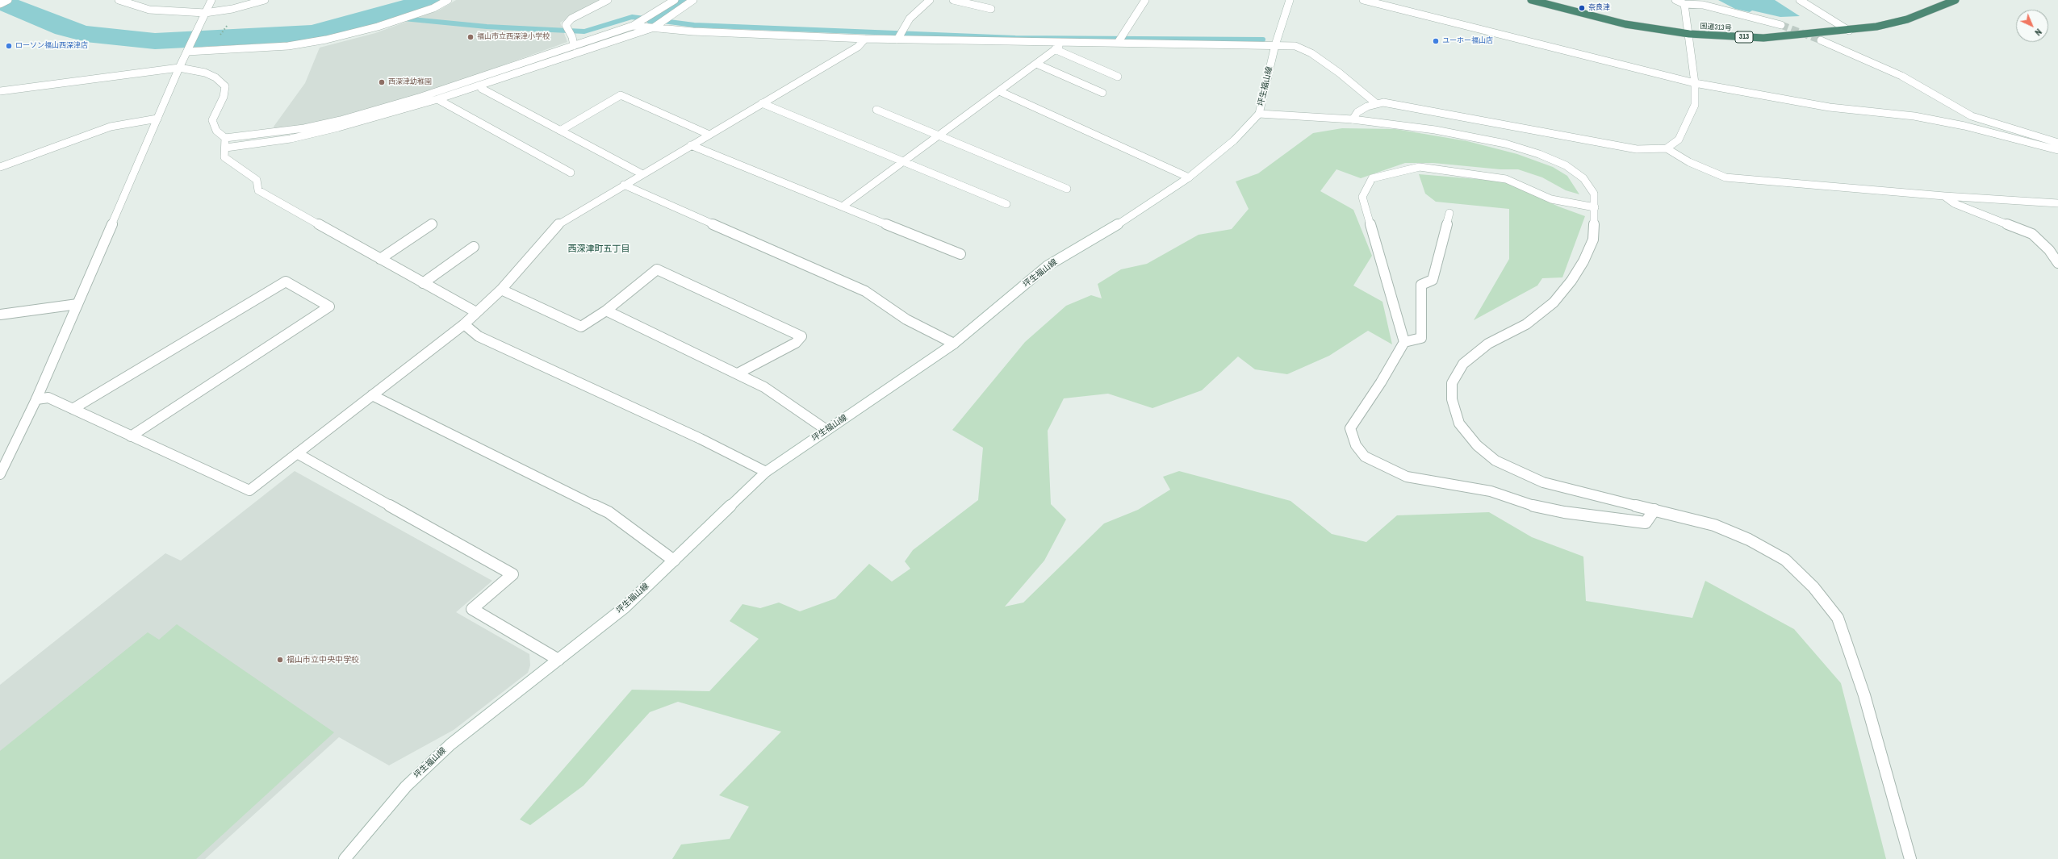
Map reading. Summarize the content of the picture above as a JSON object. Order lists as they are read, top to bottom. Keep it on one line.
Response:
{"streets":{"highway":["国道313号","313"],"street":["坪生福山線"]},"districts":["西深津町五丁目"],"places":["奈良津","福山市立西深津小学校","ユーホー福山店","ローソン福山西深津店","西深津幼稚園","福山市立中央中学校"],"north":"bottom right"}
